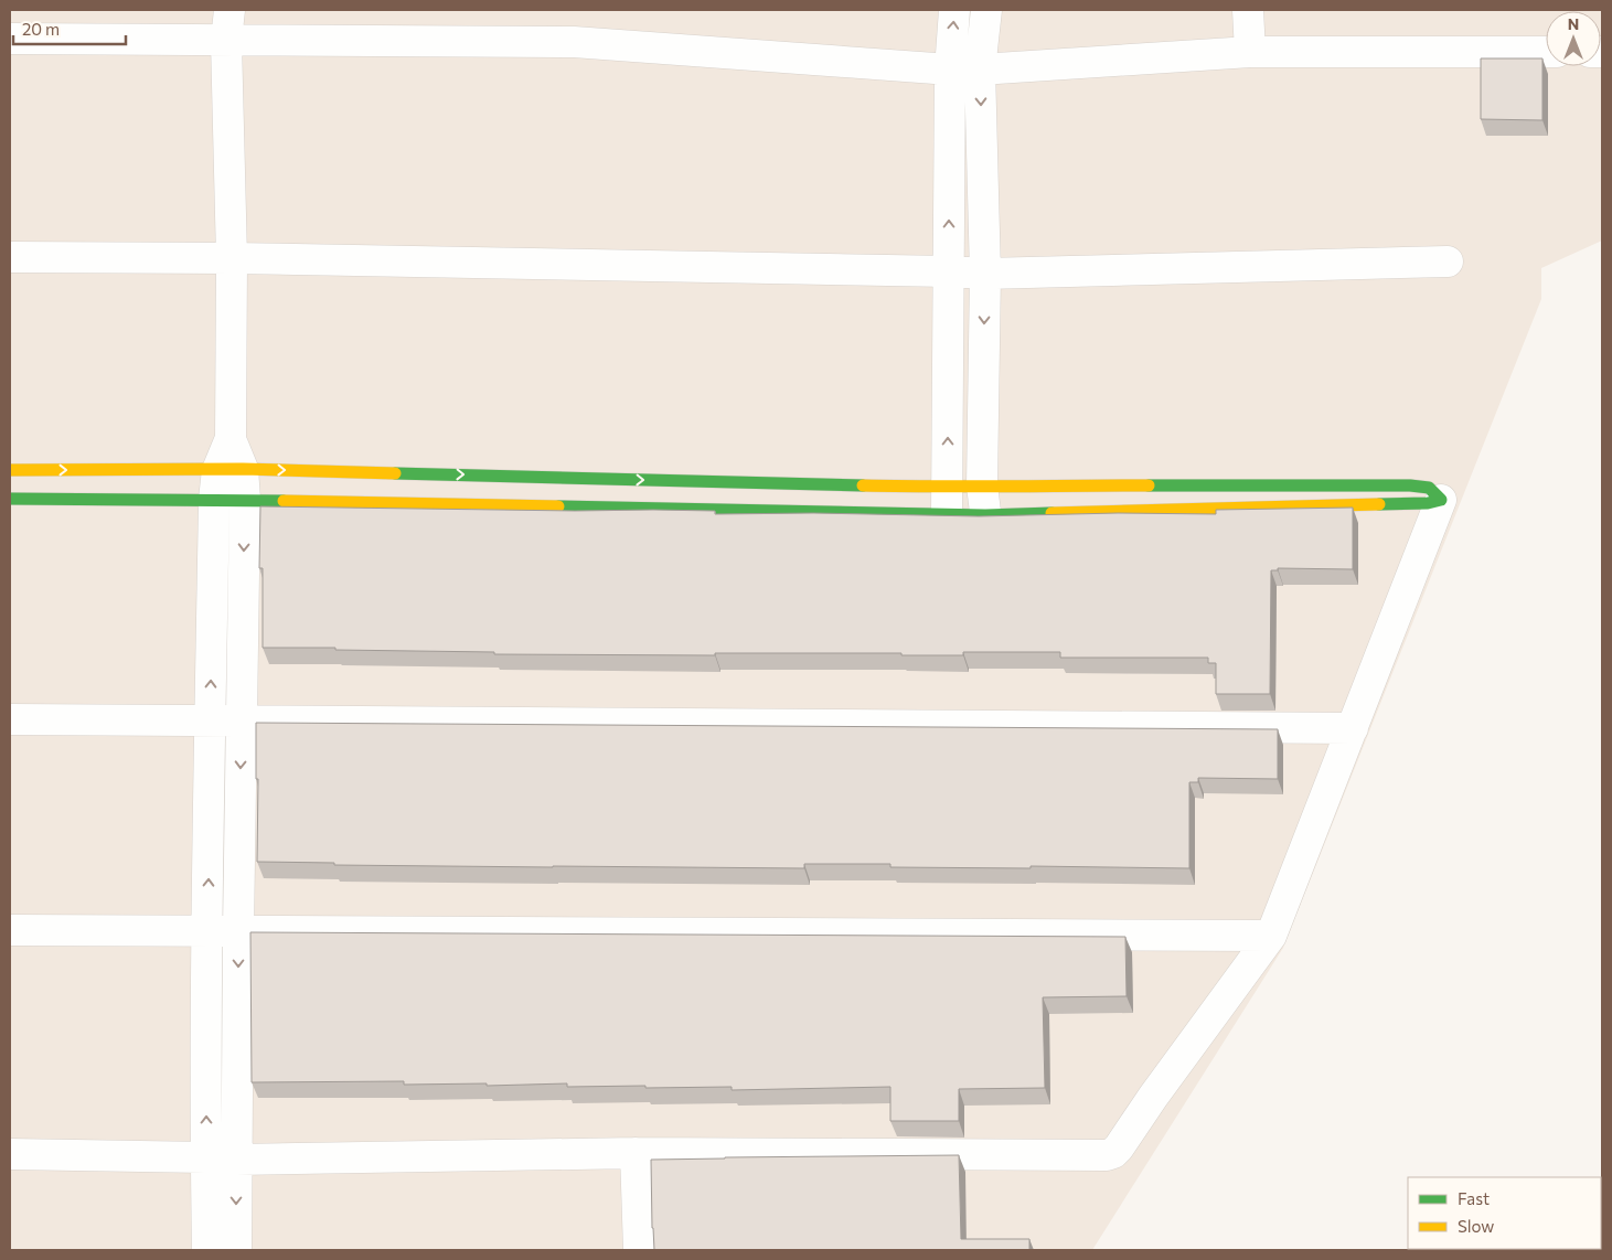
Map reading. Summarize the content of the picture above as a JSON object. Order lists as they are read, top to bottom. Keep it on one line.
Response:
{"legend":["Fast","Slow"],"scale_bar":"20 m","north":"top"}
